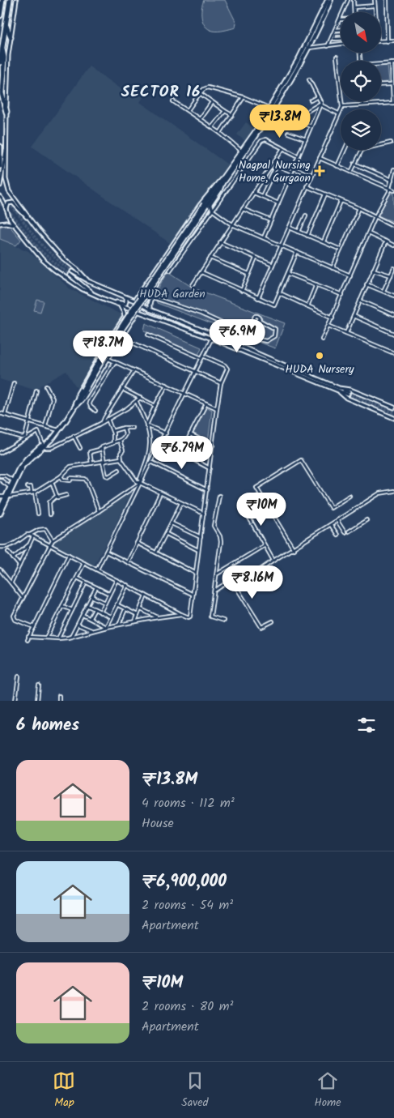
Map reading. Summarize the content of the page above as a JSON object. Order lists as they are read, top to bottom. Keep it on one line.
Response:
{"districts":["SECTOR 16"],"parks":["HUDA Garden"],"places":{"health":["Nagpal Nursing Home, Gurgaon"],"other":["HUDA Nursery"]},"north":"bottom right","page":{"price":["₹13.8M","₹6.9M","₹18.7M","₹6.79M","₹10M","₹8.16M"],"heading":"6 homes","list":[{"name":"₹13.8M","note":"4 rooms · 112 m² · House"},{"name":"₹6,900,000","note":"2 rooms · 54 m² · Apartment"},{"name":"₹10M","note":"2 rooms · 80 m² · Apartment"}],"tabs":["Map","Saved","Home"]}}
